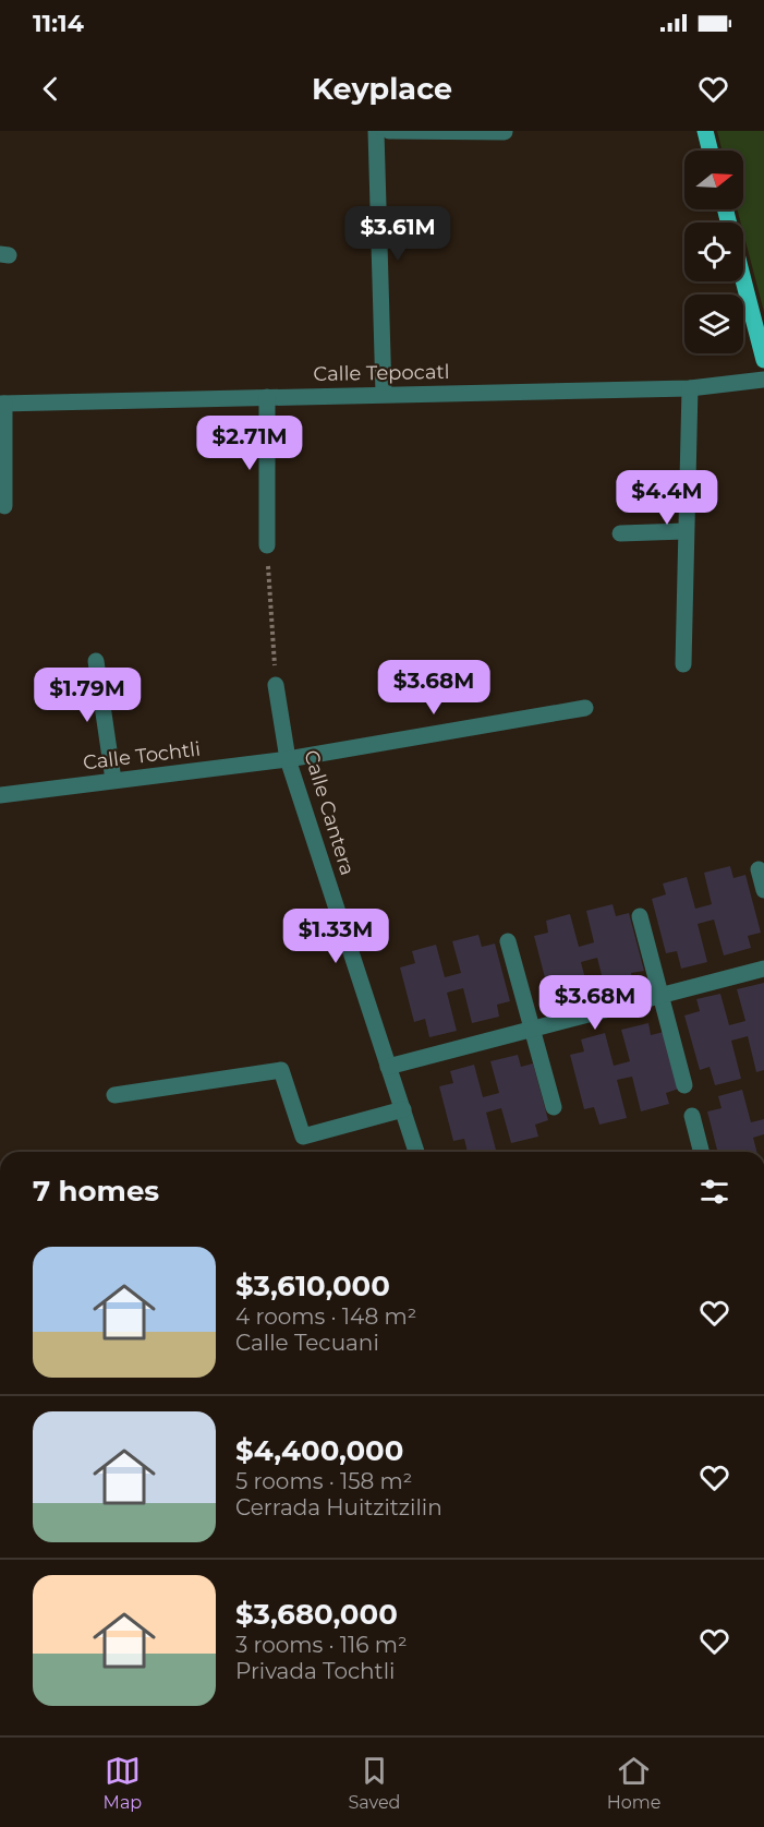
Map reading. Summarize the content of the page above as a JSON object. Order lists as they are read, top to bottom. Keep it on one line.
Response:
{"streets":{"street":["Calle Tepocatl","Calle Tochtli","Calle Cantera"]},"crossings":[["Calle Tochtli","Calle Cantera"]],"north":"right","page":{"status":"11:14","header":"Keyplace","price":["$3.61M","$2.71M","$4.4M","$3.68M","$1.79M","$1.33M","$3.68M"],"heading":"7 homes","list":[{"name":"$3,610,000","note":"4 rooms · 148 m² · Calle Tecuani"},{"name":"$4,400,000","note":"5 rooms · 158 m² · Cerrada Huitzitzilin"},{"name":"$3,680,000","note":"3 rooms · 116 m² · Privada Tochtli"}],"tabs":["Map","Saved","Home"]}}
